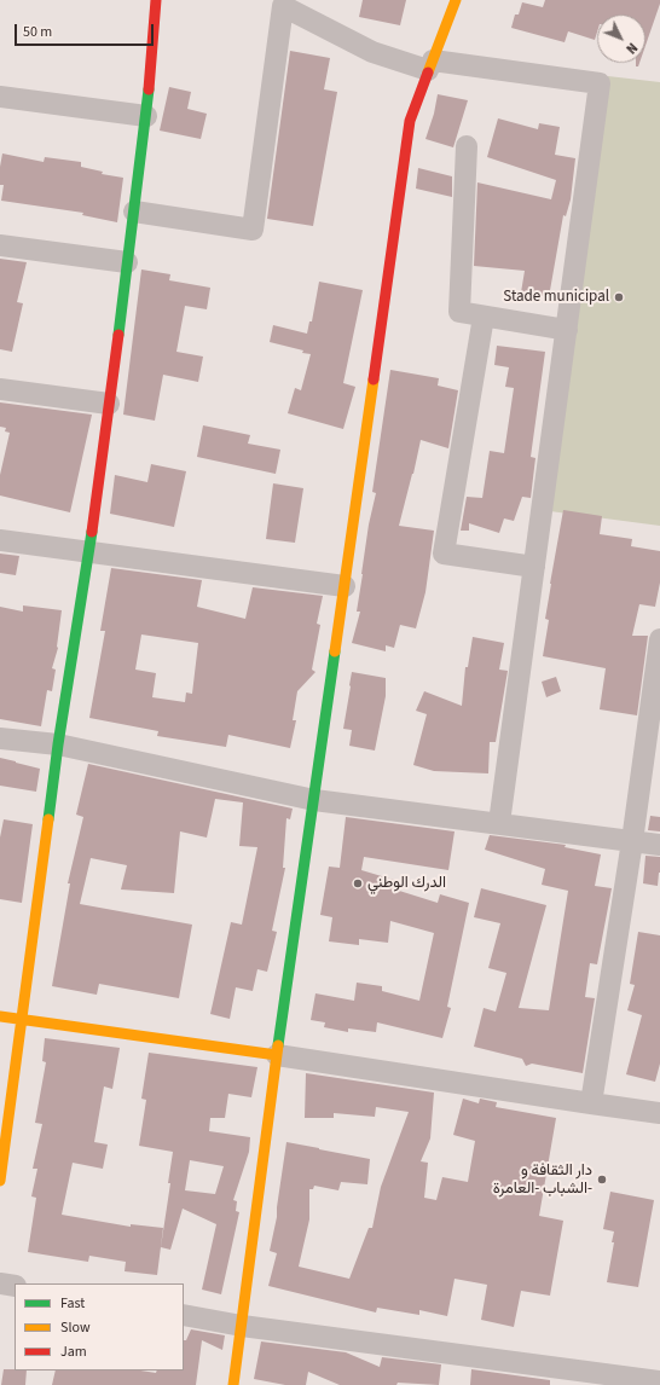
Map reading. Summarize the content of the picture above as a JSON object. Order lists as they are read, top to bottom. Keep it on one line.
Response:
{"places":["Stade municipal","الدرك الوطني","دار الثقافة و الشباب -العامرة-"],"legend":["Fast","Slow","Jam"],"scale_bar":"50 m","north":"bottom right"}
